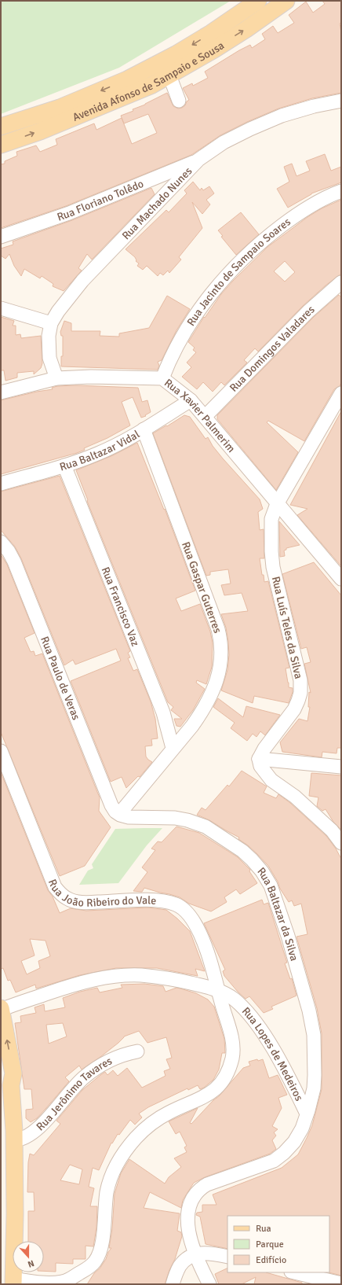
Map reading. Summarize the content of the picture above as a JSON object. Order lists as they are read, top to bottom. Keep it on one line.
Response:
{"streets":{"main road":["Avenida Afonso de Sampaio e Sousa"],"street":["Rua Floriano Tolêdo","Rua Machado Nunes","Rua Jacinto de Sampaio Soares","Rua Domingos Valadares","Rua Xavier Palmerim","Rua Baltazar Vidal","Rua Gaspar Guterres","Rua Francisco Vaz","Rua Luís Teles da Silva","Rua Paulo de Veras","Rua João Ribeiro do Vale","Rua Baltazar da Silva","Rua Lopes de Medeiros","Rua Jerônimo Tavares"]},"crossings":[["Rua Floriano Tolêdo","Rua Machado Nunes"],["Rua Machado Nunes","Rua Xavier Palmerim"],["Rua Jacinto de Sampaio Soares","Rua Xavier Palmerim"],["Rua Domingos Valadares","Rua Xavier Palmerim"],["Rua Xavier Palmerim","Rua Baltazar Vidal"],["Rua Xavier Palmerim","Rua Luís Teles da Silva"],["Rua Baltazar Vidal","Rua Gaspar Guterres"],["Rua Baltazar Vidal","Rua Francisco Vaz"],["Rua Gaspar Guterres","Rua Francisco Vaz"],["Rua Gaspar Guterres","Rua Paulo de Veras"],["Rua Gaspar Guterres","Rua Baltazar da Silva"],["Rua Paulo de Veras","Rua Baltazar da Silva"],["Rua João Ribeiro do Vale","Rua Lopes de Medeiros"],["Rua Baltazar da Silva","Rua Lopes de Medeiros"]],"legend":["Rua","Parque","Edifício"],"north":"bottom"}
